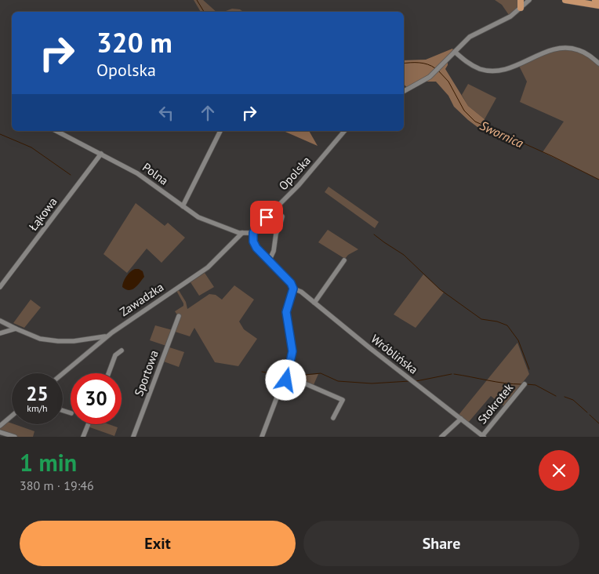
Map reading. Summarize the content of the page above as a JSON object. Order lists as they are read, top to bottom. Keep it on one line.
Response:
{"streets":{"street":["Opolska","Polna","Łąkowa","Zawadzka","Wróblińska","Sportowa","Stokrotek"]},"crossings":[["Opolska","Polna"],["Opolska","Wróblińska"],["Polna","Łąkowa"],["Polna","Zawadzka"],["Polna","Wróblińska"],["Wróblińska","Stokrotek"]],"water":["Swornica"],"page":{"turn":["320 m","Opolska"],"speed":"25 km/h","limit":"30","heading":["1 min","380 m · 19:46"],"buttons":["Exit","Share"]}}
